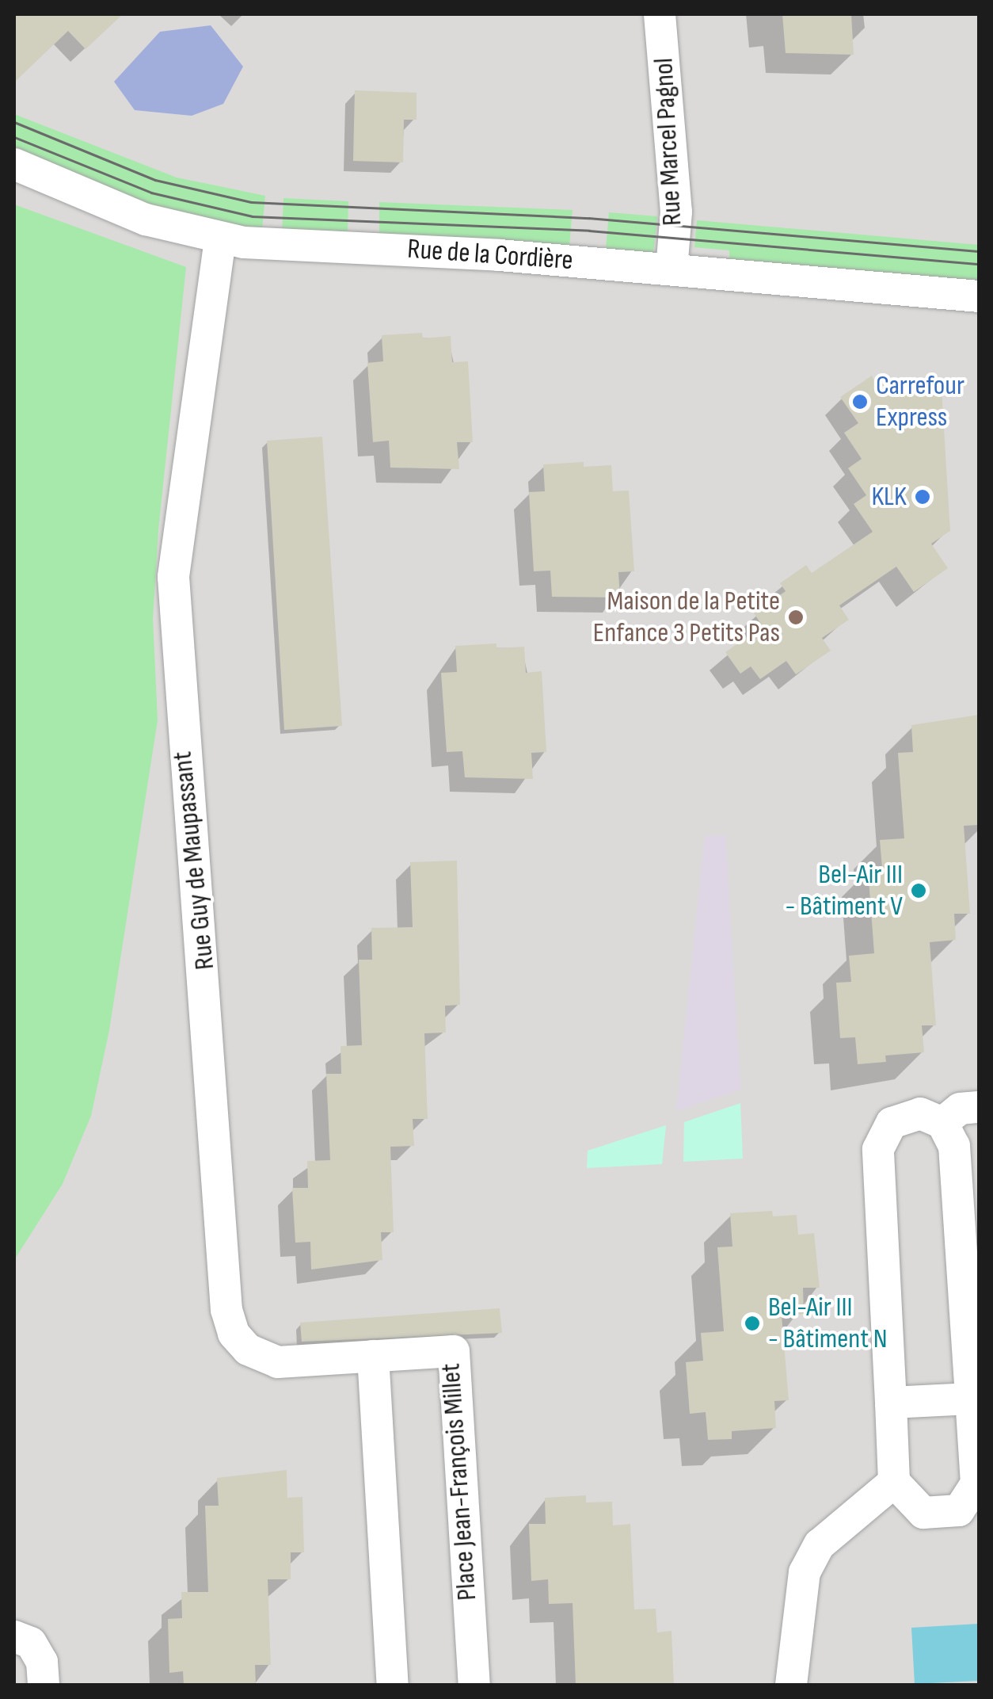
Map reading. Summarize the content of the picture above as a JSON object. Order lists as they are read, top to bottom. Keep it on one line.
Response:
{"streets":{"street":["Rue Marcel Pagnol","Rue de la Cordière","Rue Guy de Maupassant","Place Jean-François Millet"]},"crossings":[["Rue Marcel Pagnol","Rue de la Cordière"],["Rue de la Cordière","Rue Guy de Maupassant"],["Rue Guy de Maupassant","Place Jean-François Millet"]],"places":["Carrefour Express","KLK","Maison de la Petite Enfance 3 Petits Pas","Bel-Air III - Bâtiment V","Bel-Air III - Bâtiment N"]}
